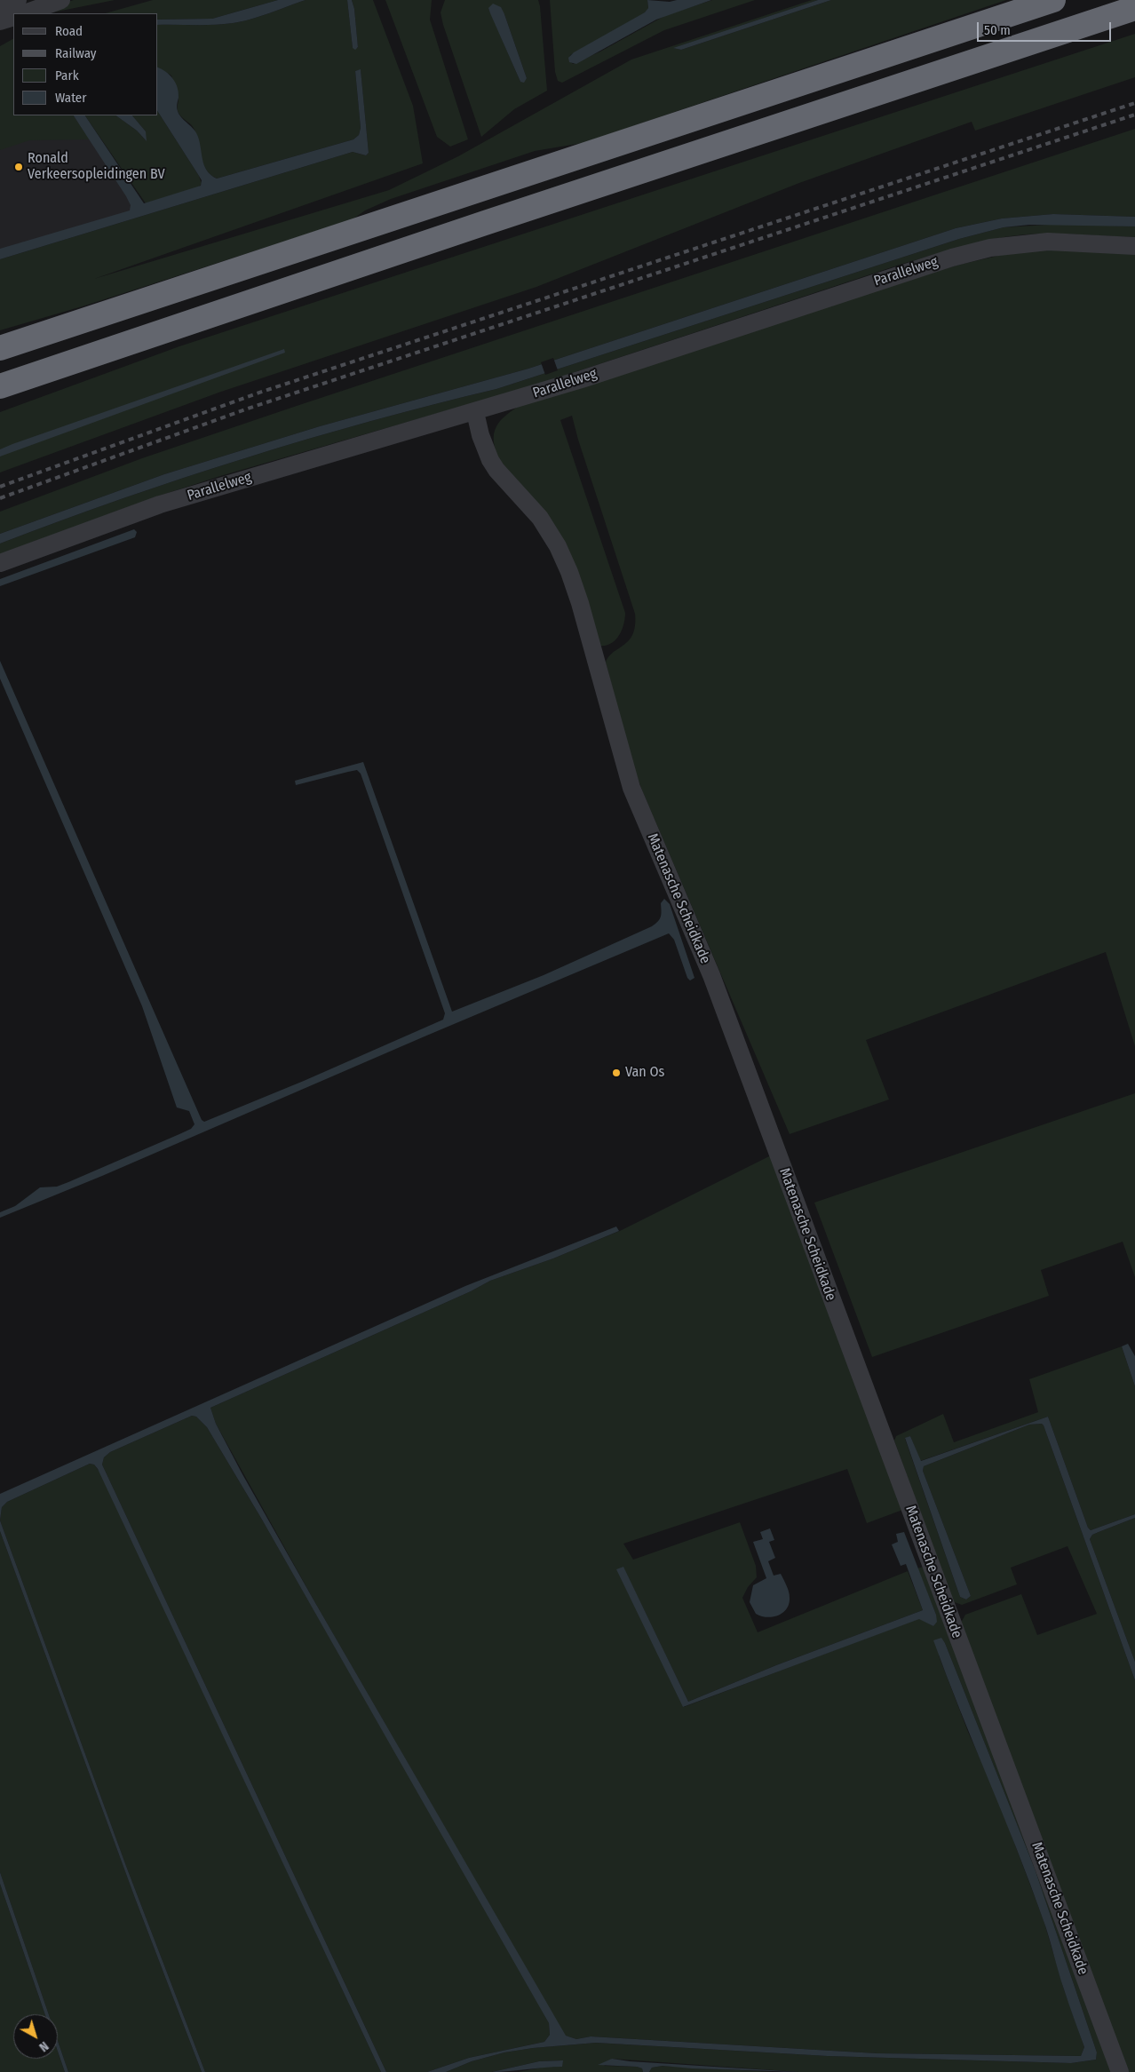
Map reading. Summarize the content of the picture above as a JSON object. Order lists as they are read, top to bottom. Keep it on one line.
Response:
{"streets":{"street":["Parallelweg","Matenasche Scheidkade"]},"crossings":[["Parallelweg","Matenasche Scheidkade"]],"places":["Ronald Verkeersopleidingen BV","Van Os"],"legend":["Road","Railway","Park","Water"],"scale_bar":"50 m","north":"bottom right"}
